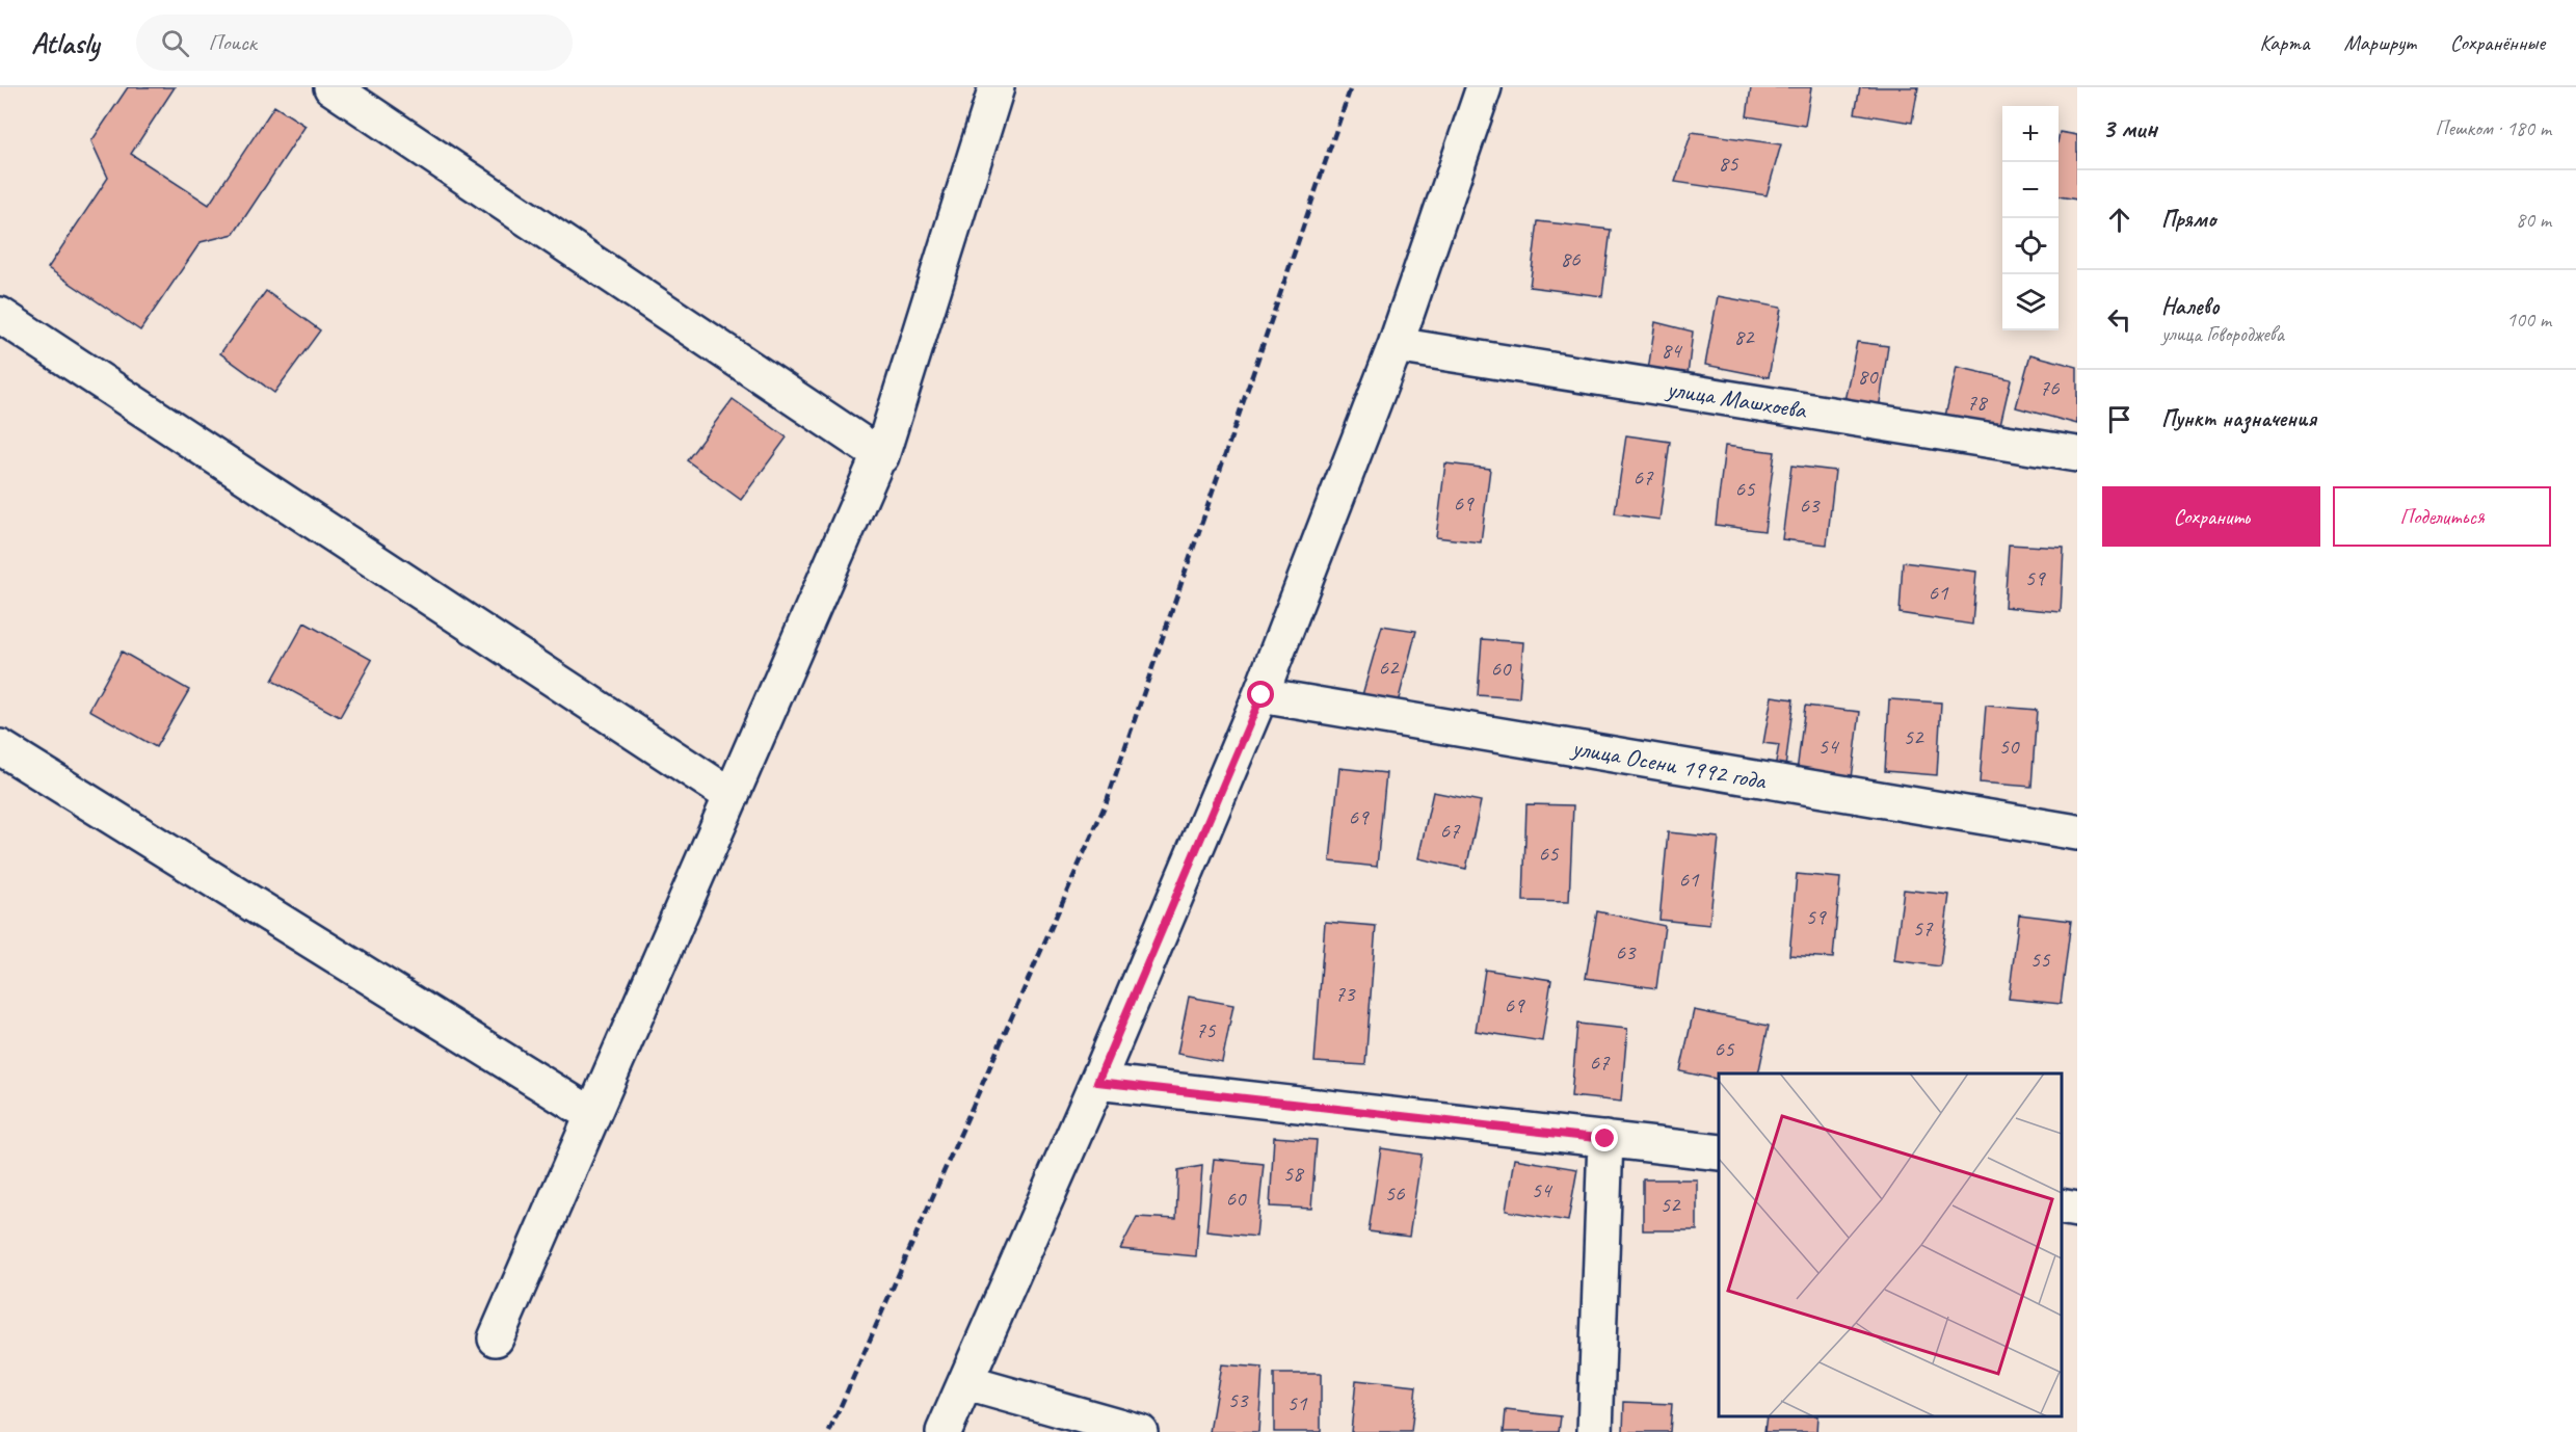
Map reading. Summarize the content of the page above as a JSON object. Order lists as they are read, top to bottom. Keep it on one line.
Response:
{"streets":{"street":["улица Машхоева","улица Осени 1992 года"]},"house_numbers":["85","86","82","84","80","76","78","67","65","69","63","59","61","62","60","52","54","50","69","67","65","61","59","57","63","55","73","69","75","65","67","58","54","56","60","52","53","51"],"page":{"header":"Atlasly","search":"Поиск","nav":["Карта","Маршрут","Сохранённые"],"heading":["3 мин","Пешком · 180 m"],"map_buttons":["+","−"],"list":[["Прямо","80 m"],["Налево","улица Говороджева","100 m"],"Пункт назначения"],"buttons":["Сохранить","Поделиться"]}}
